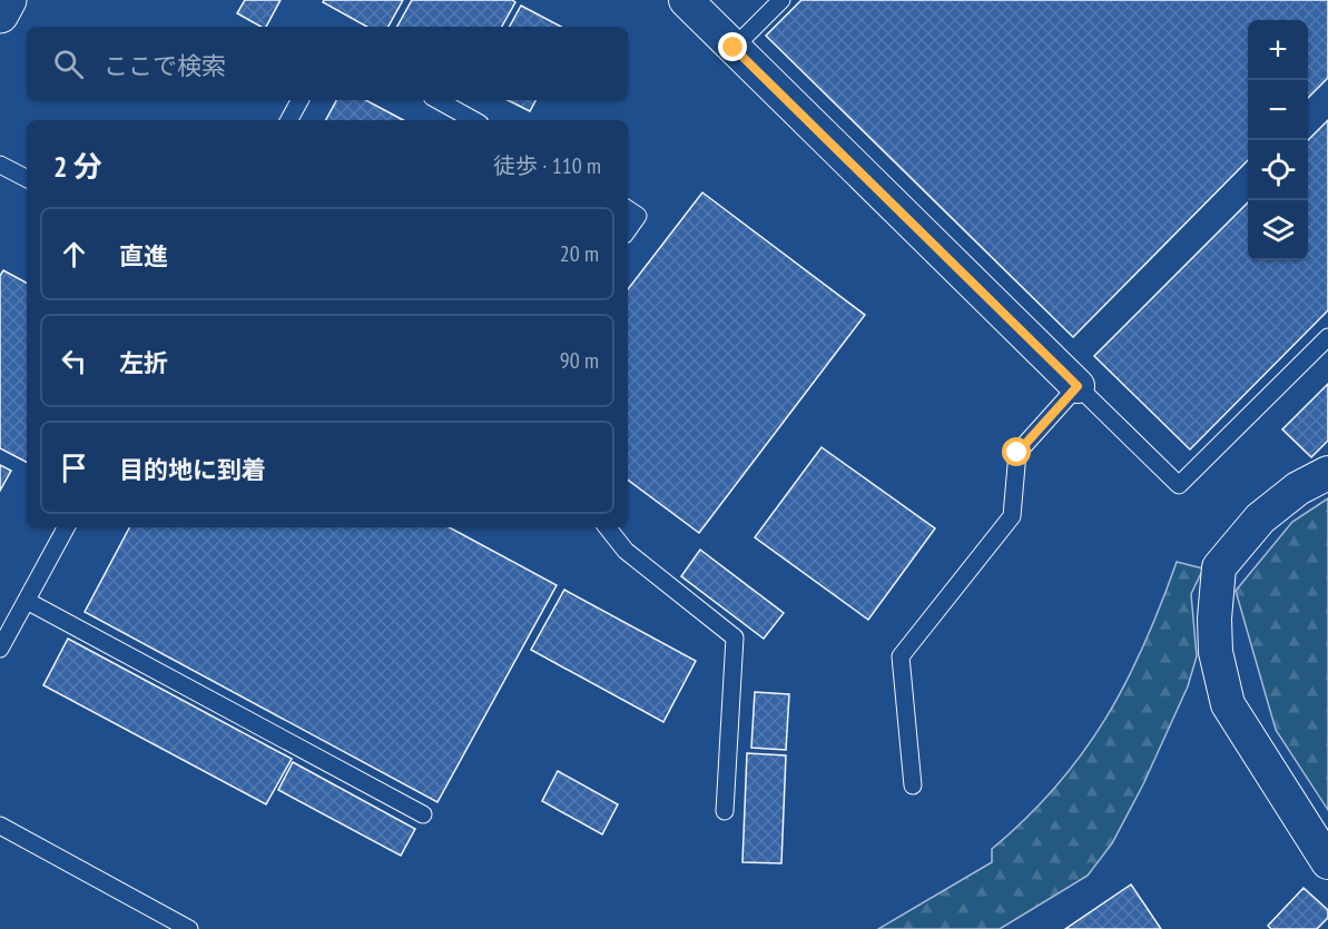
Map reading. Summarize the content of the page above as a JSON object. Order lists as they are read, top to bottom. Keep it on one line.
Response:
{"page":{"map_buttons":["+","−"],"search":"ここで検索","heading":["2 分","徒歩 · 110 m"],"list":[["直進","20 m"],["左折","90 m"],"目的地に到着"]}}
